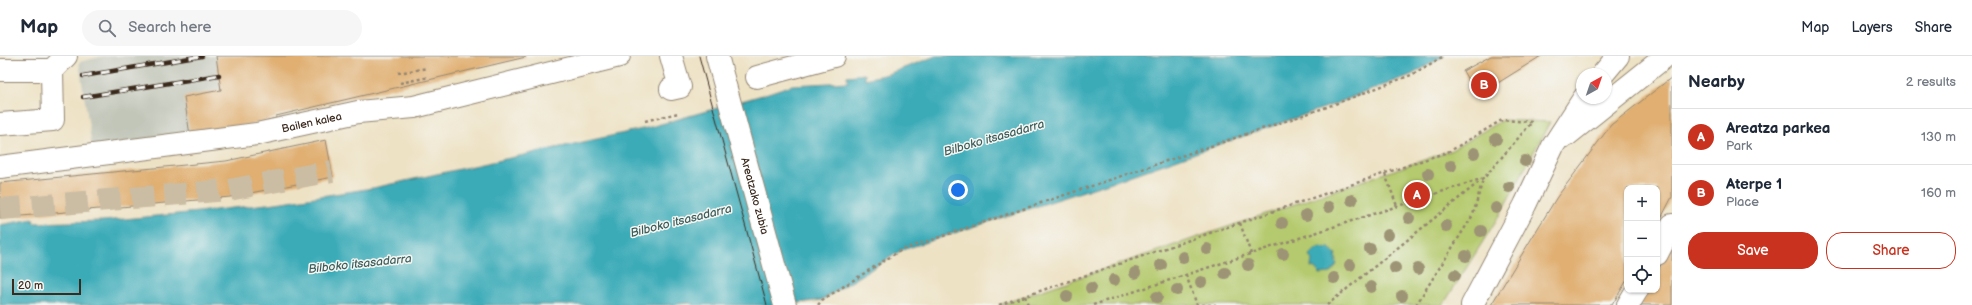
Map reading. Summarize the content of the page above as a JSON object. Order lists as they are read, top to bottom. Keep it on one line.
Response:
{"streets":{"street":["Bailen kalea","Areatzako zubia"]},"water":["Bilboko itsasadarra"],"scale_bar":"20 m","north":"top right","page":{"header":"Map","search":"Search here","nav":["Map","Layers","Share"],"heading":["Nearby","2 results"],"pins":["B","A"],"list":[{"mark":"A","name":"Areatza parkea","note":"Park","value":"130 m"},{"mark":"B","name":"Aterpe 1","note":"Place","value":"160 m"}],"map_buttons":["+","−"],"buttons":["Save","Share"],"scale":"20 m"}}
